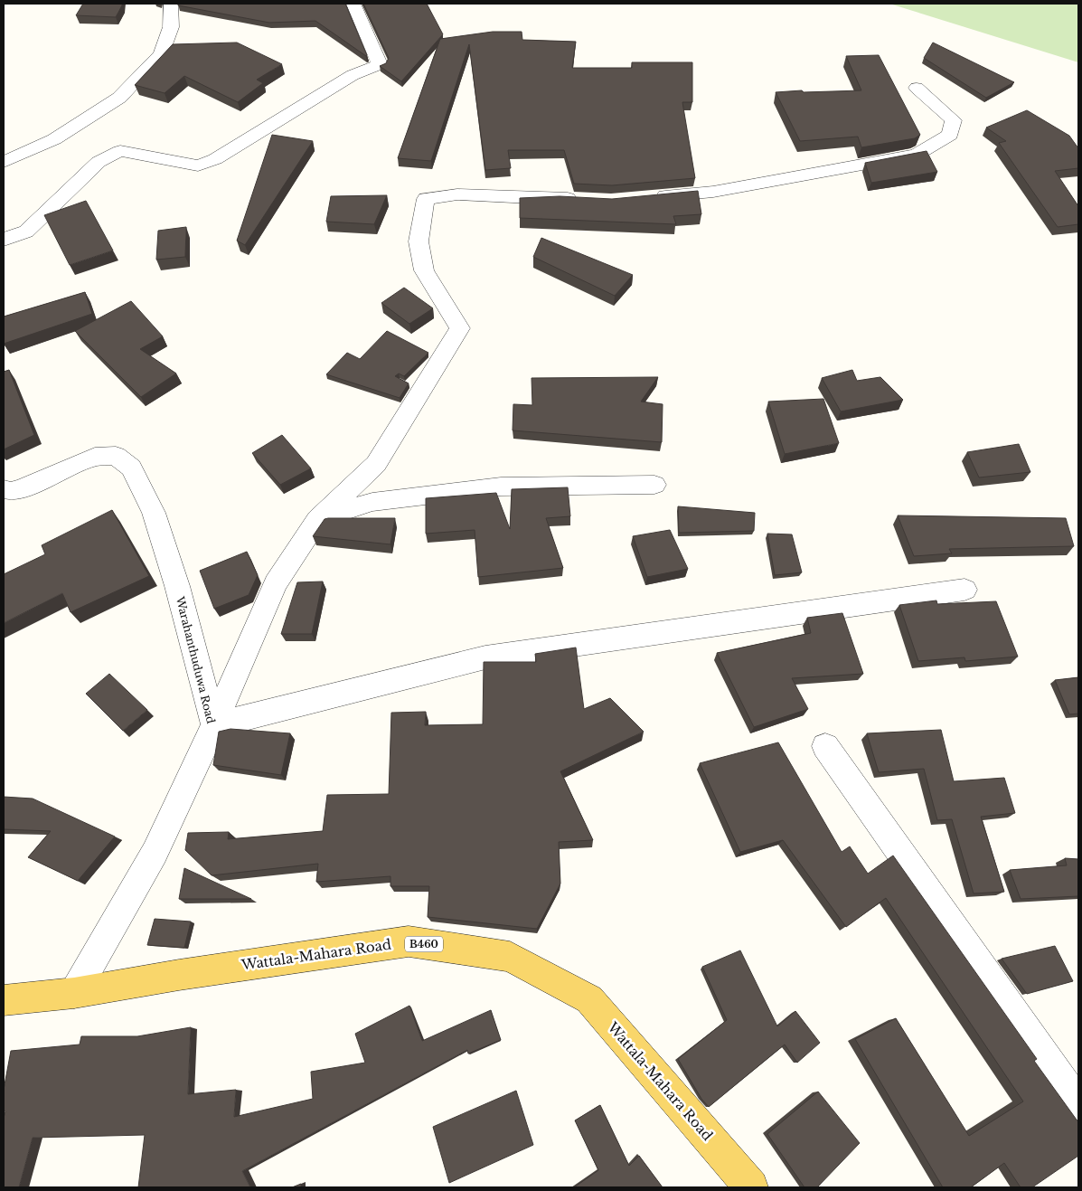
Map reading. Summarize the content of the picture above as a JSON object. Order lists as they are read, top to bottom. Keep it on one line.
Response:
{"streets":{"main road":["B460","Wattala-Mahara Road"],"street":["Warahanthuduwa Road"]},"crossings":[["Warahanthuduwa Road","Wattala-Mahara Road"]]}
